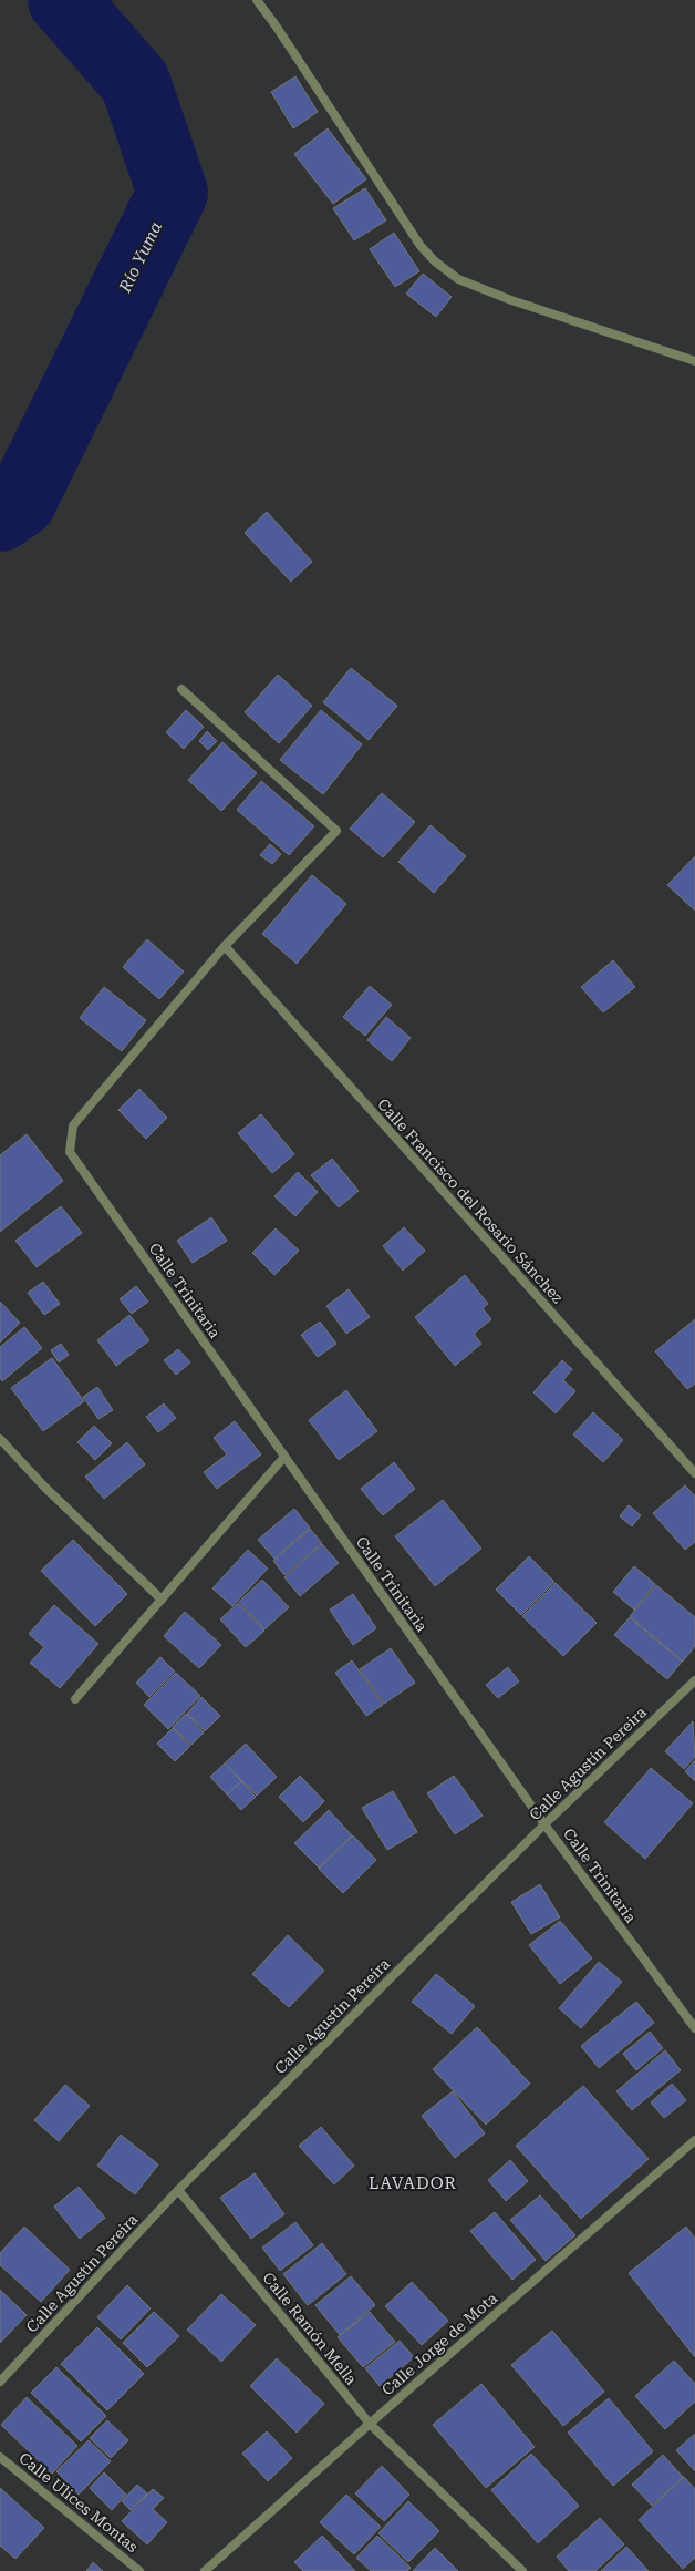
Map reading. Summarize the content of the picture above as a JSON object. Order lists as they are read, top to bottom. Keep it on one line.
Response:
{"streets":{"street":["Calle Francisco del Rosario Sánchez","Calle Trinitaria","Calle Agustín Pereira","Calle Ramón Mella","Calle Jorge de Mota","Calle Ulices Montas"]},"crossings":[["Calle Francisco del Rosario Sánchez","Calle Trinitaria"],["Calle Trinitaria","Calle Agustín Pereira"],["Calle Agustín Pereira","Calle Ramón Mella"],["Calle Ramón Mella","Calle Jorge de Mota"]],"districts":["LAVADOR"],"water":["Río Yuma"]}
